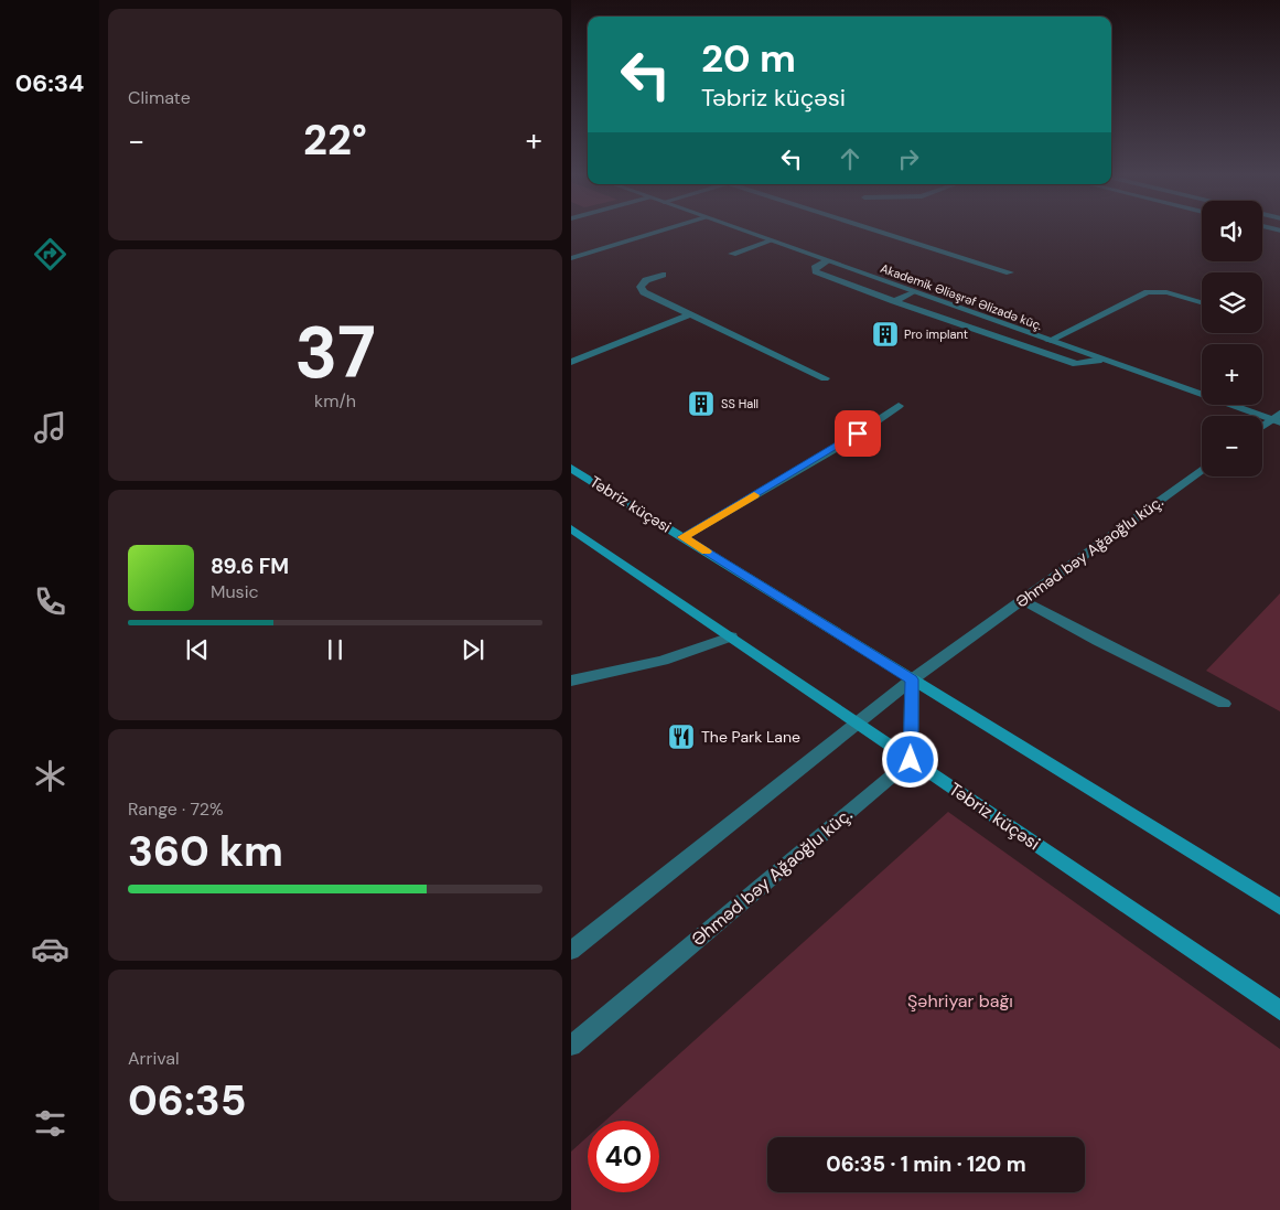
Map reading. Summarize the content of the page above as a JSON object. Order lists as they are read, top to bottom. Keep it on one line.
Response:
{"streets":{"main road":["Təbriz küçəsi"],"street":["Akademik Əliəşrəf Əlizadə küç.","Əhməd bəy Ağaoğlu küç."]},"crossings":[["Təbriz küçəsi","Əhməd bəy Ağaoğlu küç."]],"parks":["Şəhriyar bağı"],"places":{"building":["Pro implant","SS Hall"],"restaurant":["The Park Lane"]},"page":{"tabs":"06:34","tile":["Climate",["37","km/h"],["Range · 72%","360 km"],["Arrival","06:35"]],"turn":["20 m","Təbriz küçəsi"],"heat":["−","22°","+"],"map_buttons":["+","−"],"song":["89.6 FM","Music"],"limit":"40","trip":"06:35 · 1 min · 120 m"}}
